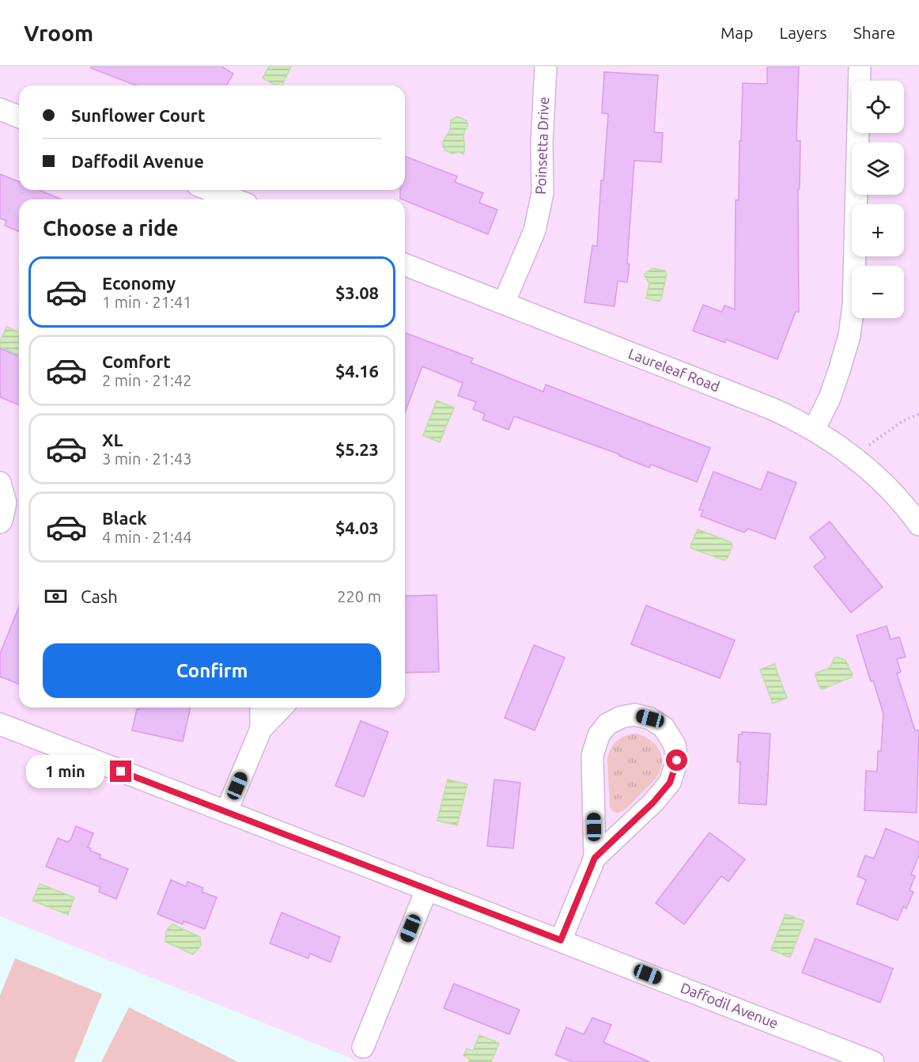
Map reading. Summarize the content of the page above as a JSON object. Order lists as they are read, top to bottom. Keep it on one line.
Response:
{"streets":{"street":["Poinsetta Drive","Laureleaf Road","Daffodil Avenue"]},"crossings":[["Poinsetta Drive","Laureleaf Road"]],"page":{"header":"Vroom","nav":["Map","Layers","Share"],"map_buttons":["+","−"],"banner":["Sunflower Court","Daffodil Avenue"],"heading":"Choose a ride","list":[{"name":"Economy","note":"1 min · 21:41","value":"$3.08"},{"name":"Comfort","note":"2 min · 21:42","value":"$4.16"},{"name":"XL","note":"3 min · 21:43","value":"$5.23"},{"name":"Black","note":"4 min · 21:44","value":"$4.03"}],"pay":["Cash","220 m"],"buttons":"Confirm","bubble":"1 min"}}
